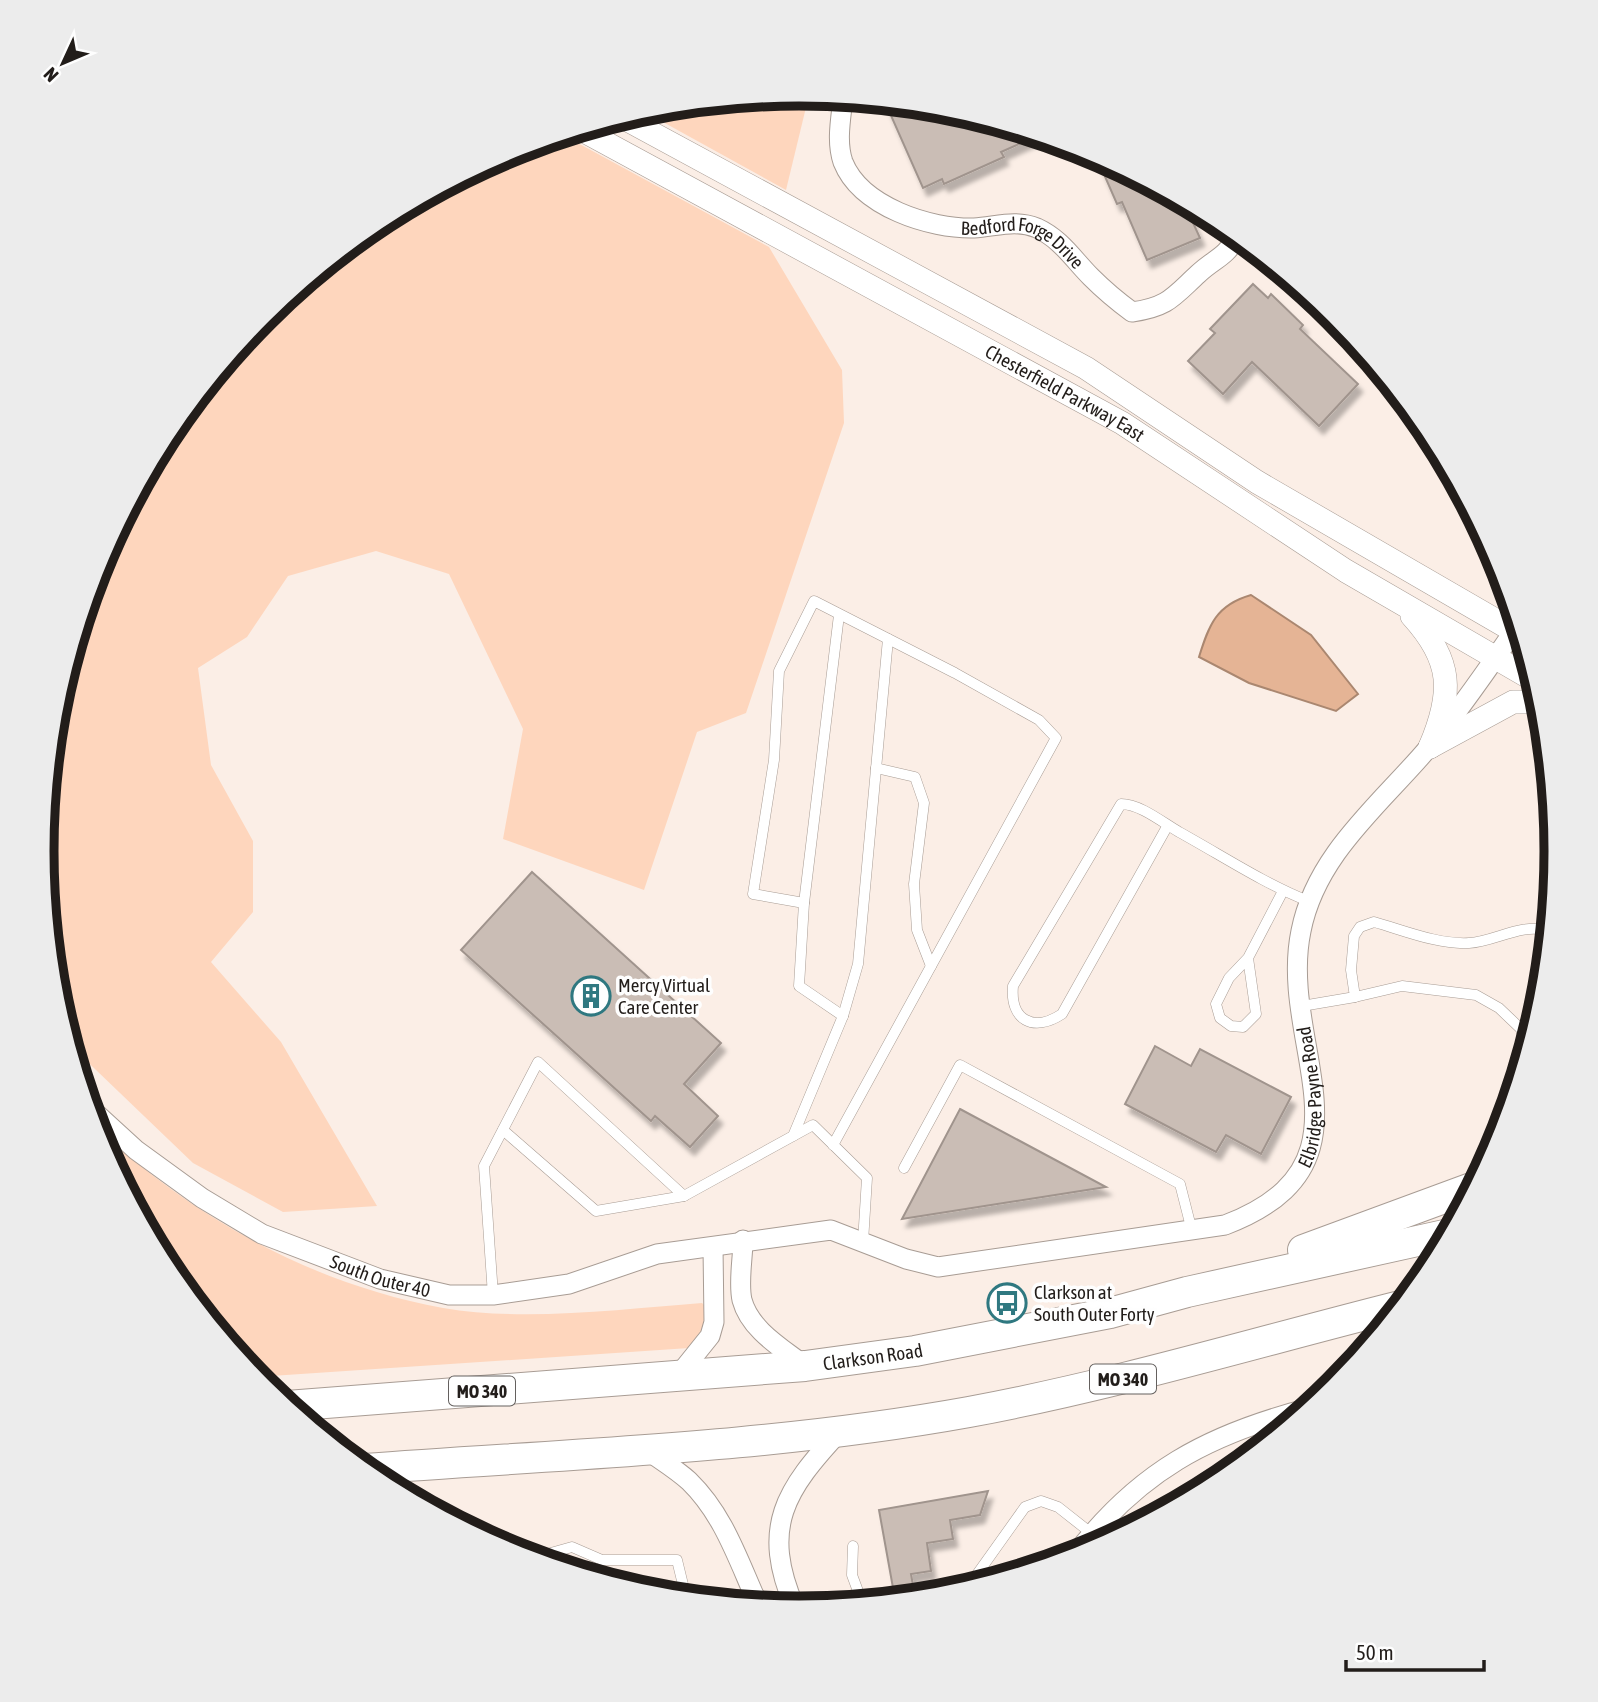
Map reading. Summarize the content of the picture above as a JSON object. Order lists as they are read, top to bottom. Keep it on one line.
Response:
{"streets":{"main road":["Clarkson Road","MO 340"],"street":["Bedford Forge Drive","Chesterfield Parkway East","Elbridge Payne Road","South Outer 40"]},"crossings":[["Chesterfield Parkway East","Elbridge Payne Road"],["Elbridge Payne Road","South Outer 40"]],"places":{"building":["Mercy Virtual Care Center"],"bus stop":["Clarkson at South Outer Forty"]},"scale_bar":"50 m","north":"bottom left"}
